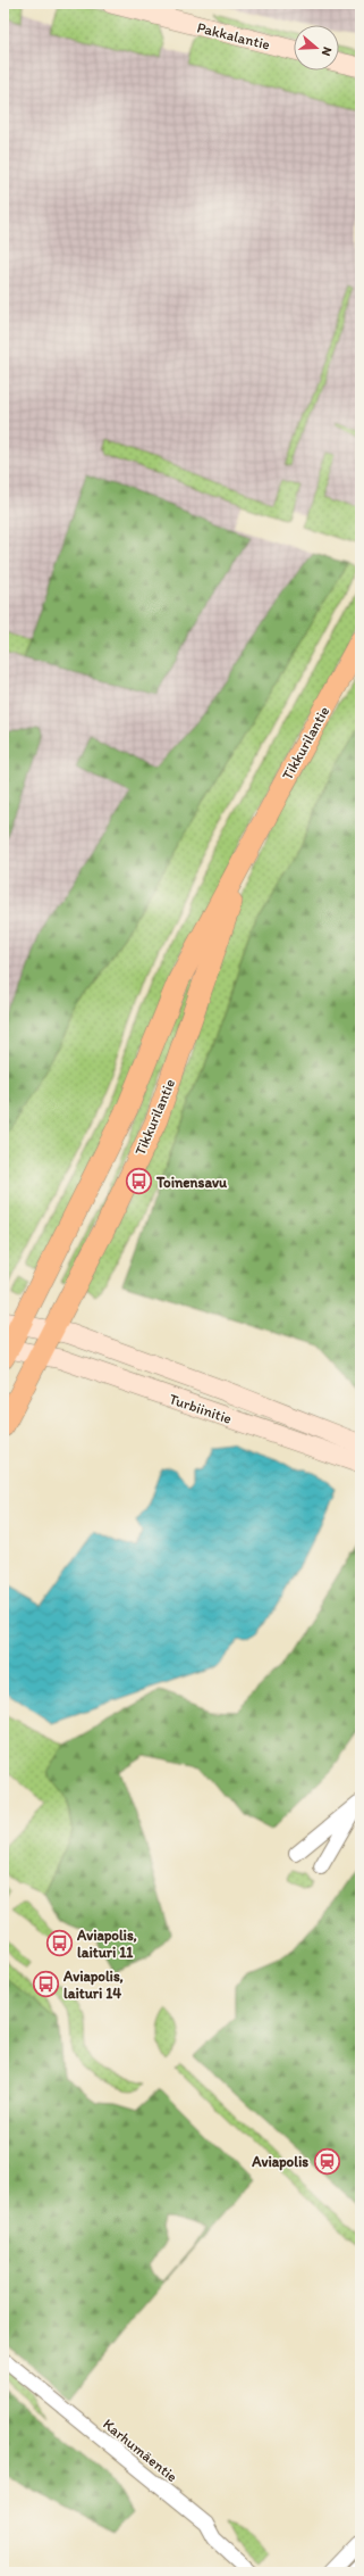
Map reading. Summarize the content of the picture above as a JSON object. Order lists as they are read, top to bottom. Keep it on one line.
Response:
{"streets":{"main road":["Tikkurilantie"],"street":["Pakkalantie","Turbiinitie","Karhumäentie"]},"crossings":[["Tikkurilantie","Turbiinitie"]],"places":{"bus stop":["Toinensavu","Aviapolis, laituri 11","Aviapolis, laituri 14"],"station":["Aviapolis"]},"north":"right"}
